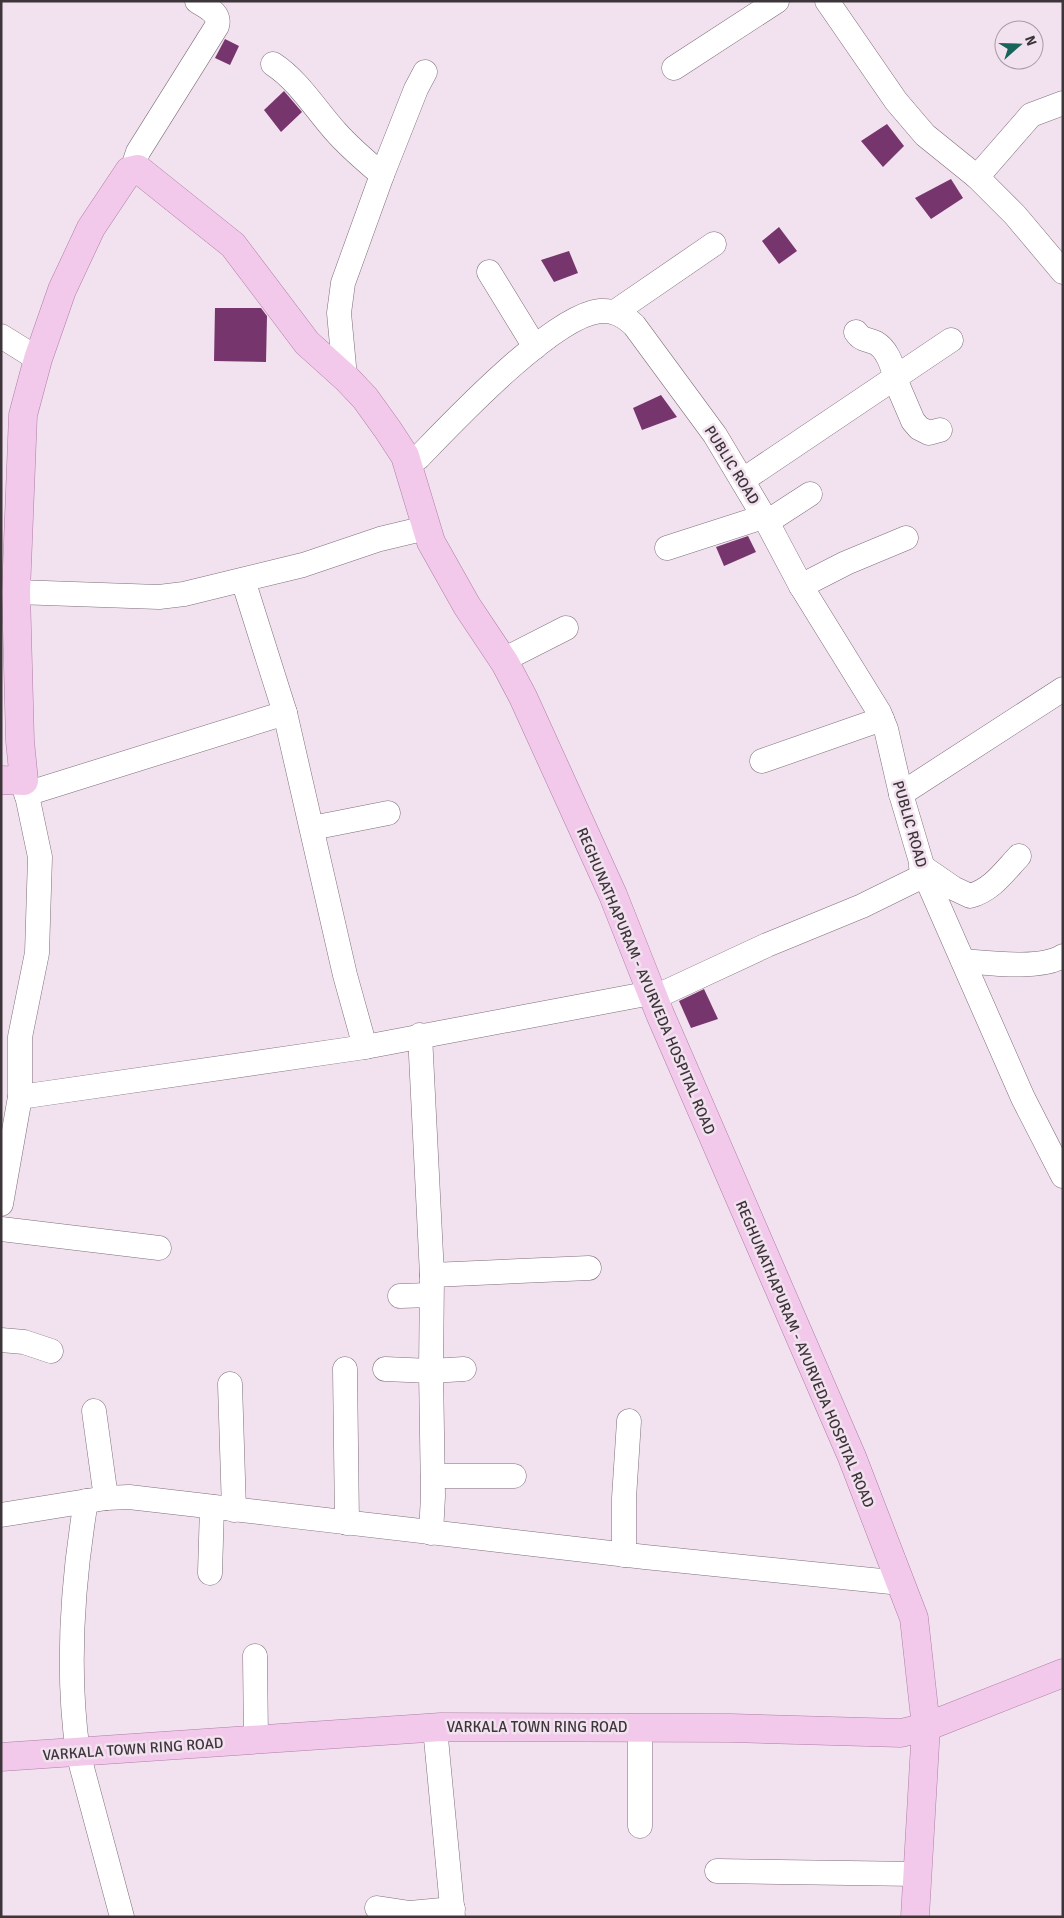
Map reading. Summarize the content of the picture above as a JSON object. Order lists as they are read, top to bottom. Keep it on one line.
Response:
{"streets":{"main road":["REGHUNATHAPURAM - AYURVEDA HOSPITAL ROAD","VARKALA TOWN RING ROAD"],"street":["PUBLIC ROAD"]},"crossings":[["PUBLIC ROAD","REGHUNATHAPURAM - AYURVEDA HOSPITAL ROAD"],["REGHUNATHAPURAM - AYURVEDA HOSPITAL ROAD","VARKALA TOWN RING ROAD"]],"north":"right"}
